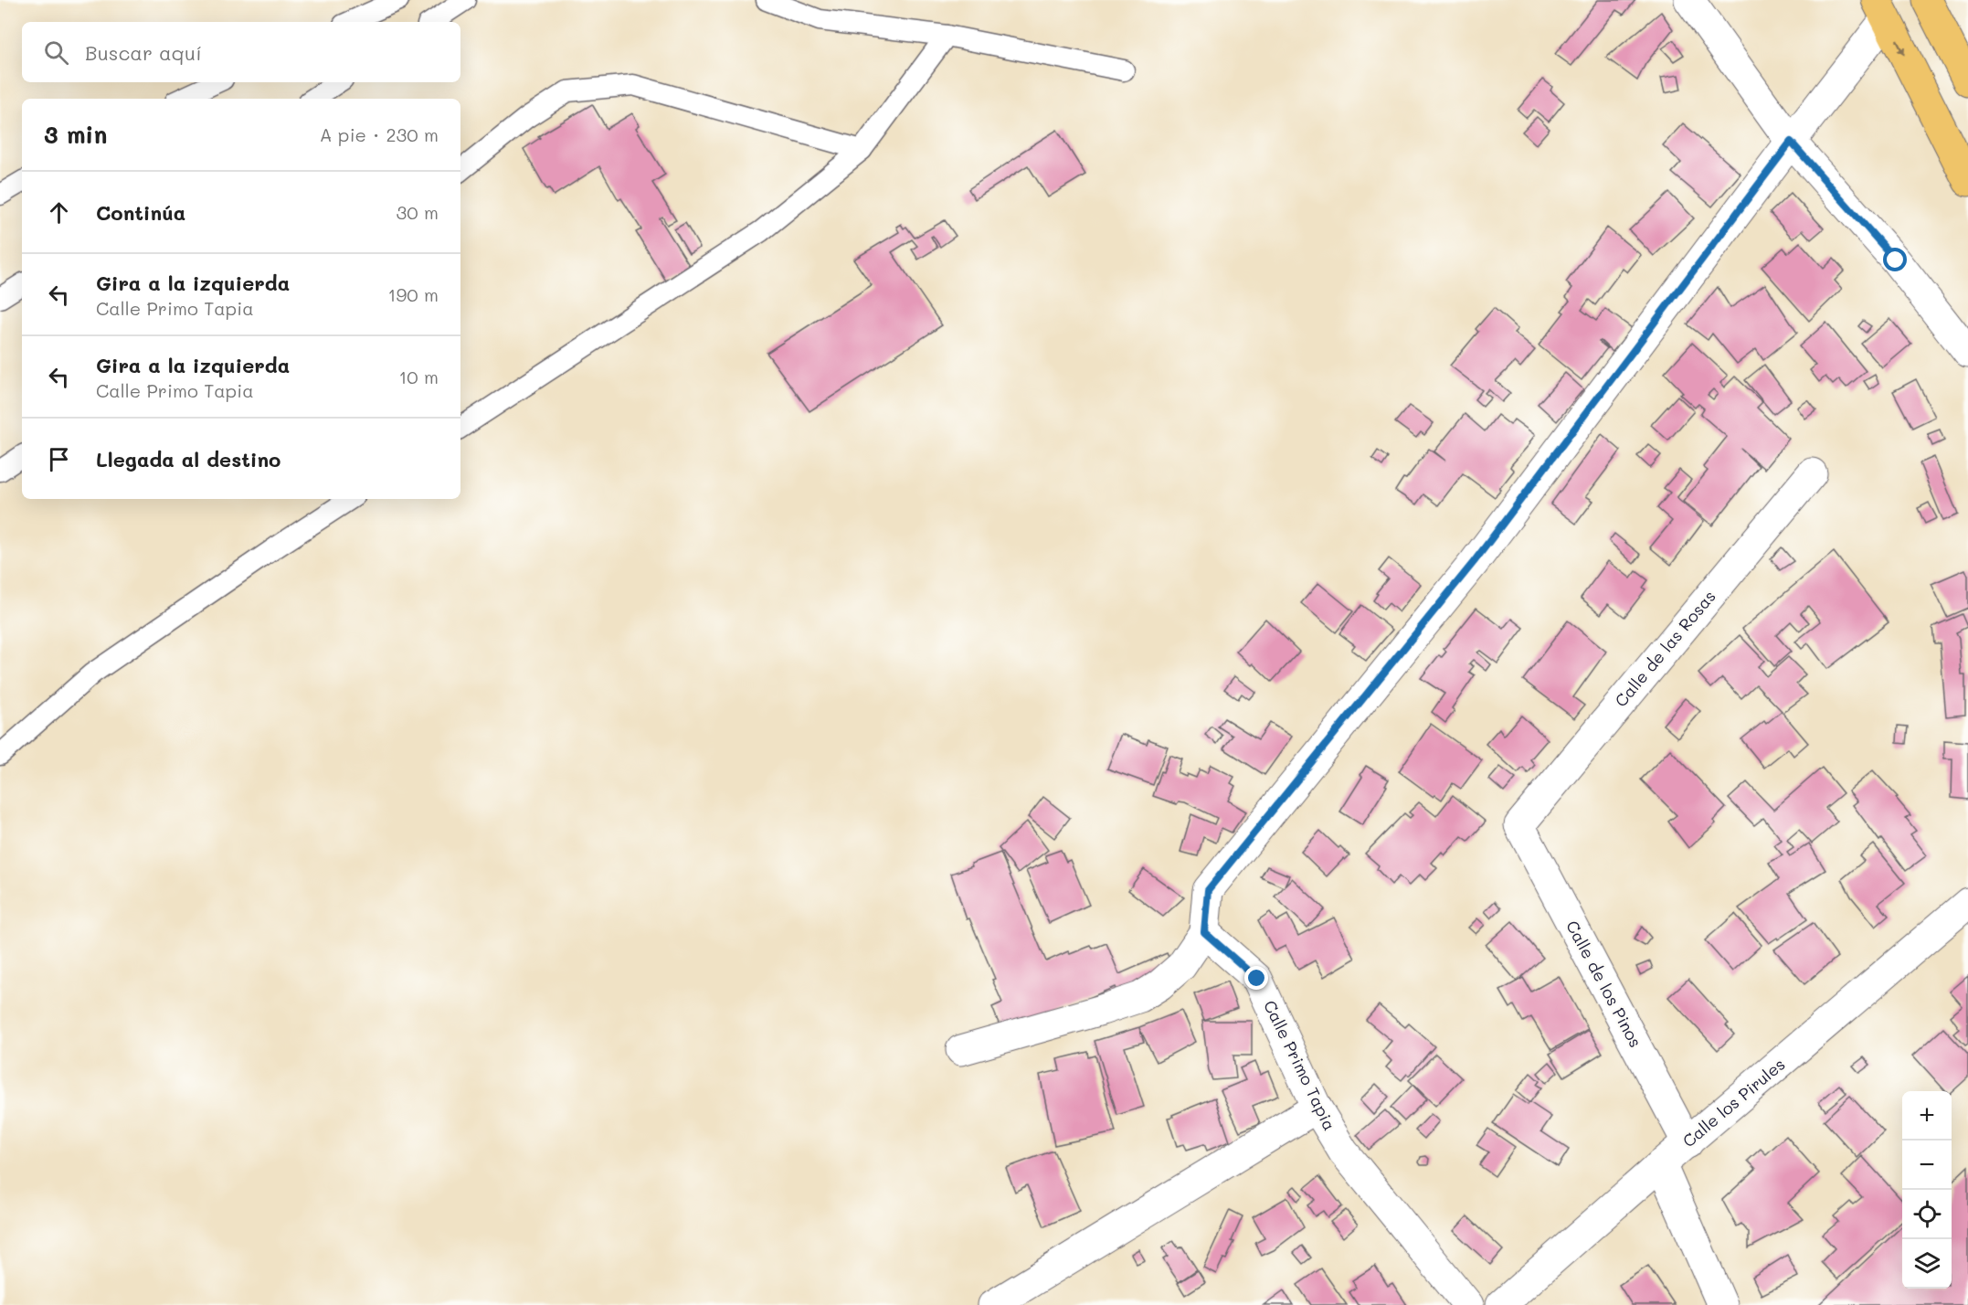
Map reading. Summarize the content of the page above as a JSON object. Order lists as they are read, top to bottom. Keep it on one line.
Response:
{"streets":{"street":["Calle de las Rosas","Calle de los Pinos","Calle Primo Tapia","Calle los Pirules"]},"crossings":[["Calle de las Rosas","Calle de los Pinos"],["Calle de los Pinos","Calle los Pirules"]],"page":{"search":"Buscar aquí","heading":["3 min","A pie · 230 m"],"list":[["Continúa","30 m"],["Gira a la izquierda","Calle Primo Tapia","190 m"],["Gira a la izquierda","Calle Primo Tapia","10 m"],"Llegada al destino"],"map_buttons":["+","−"]}}
